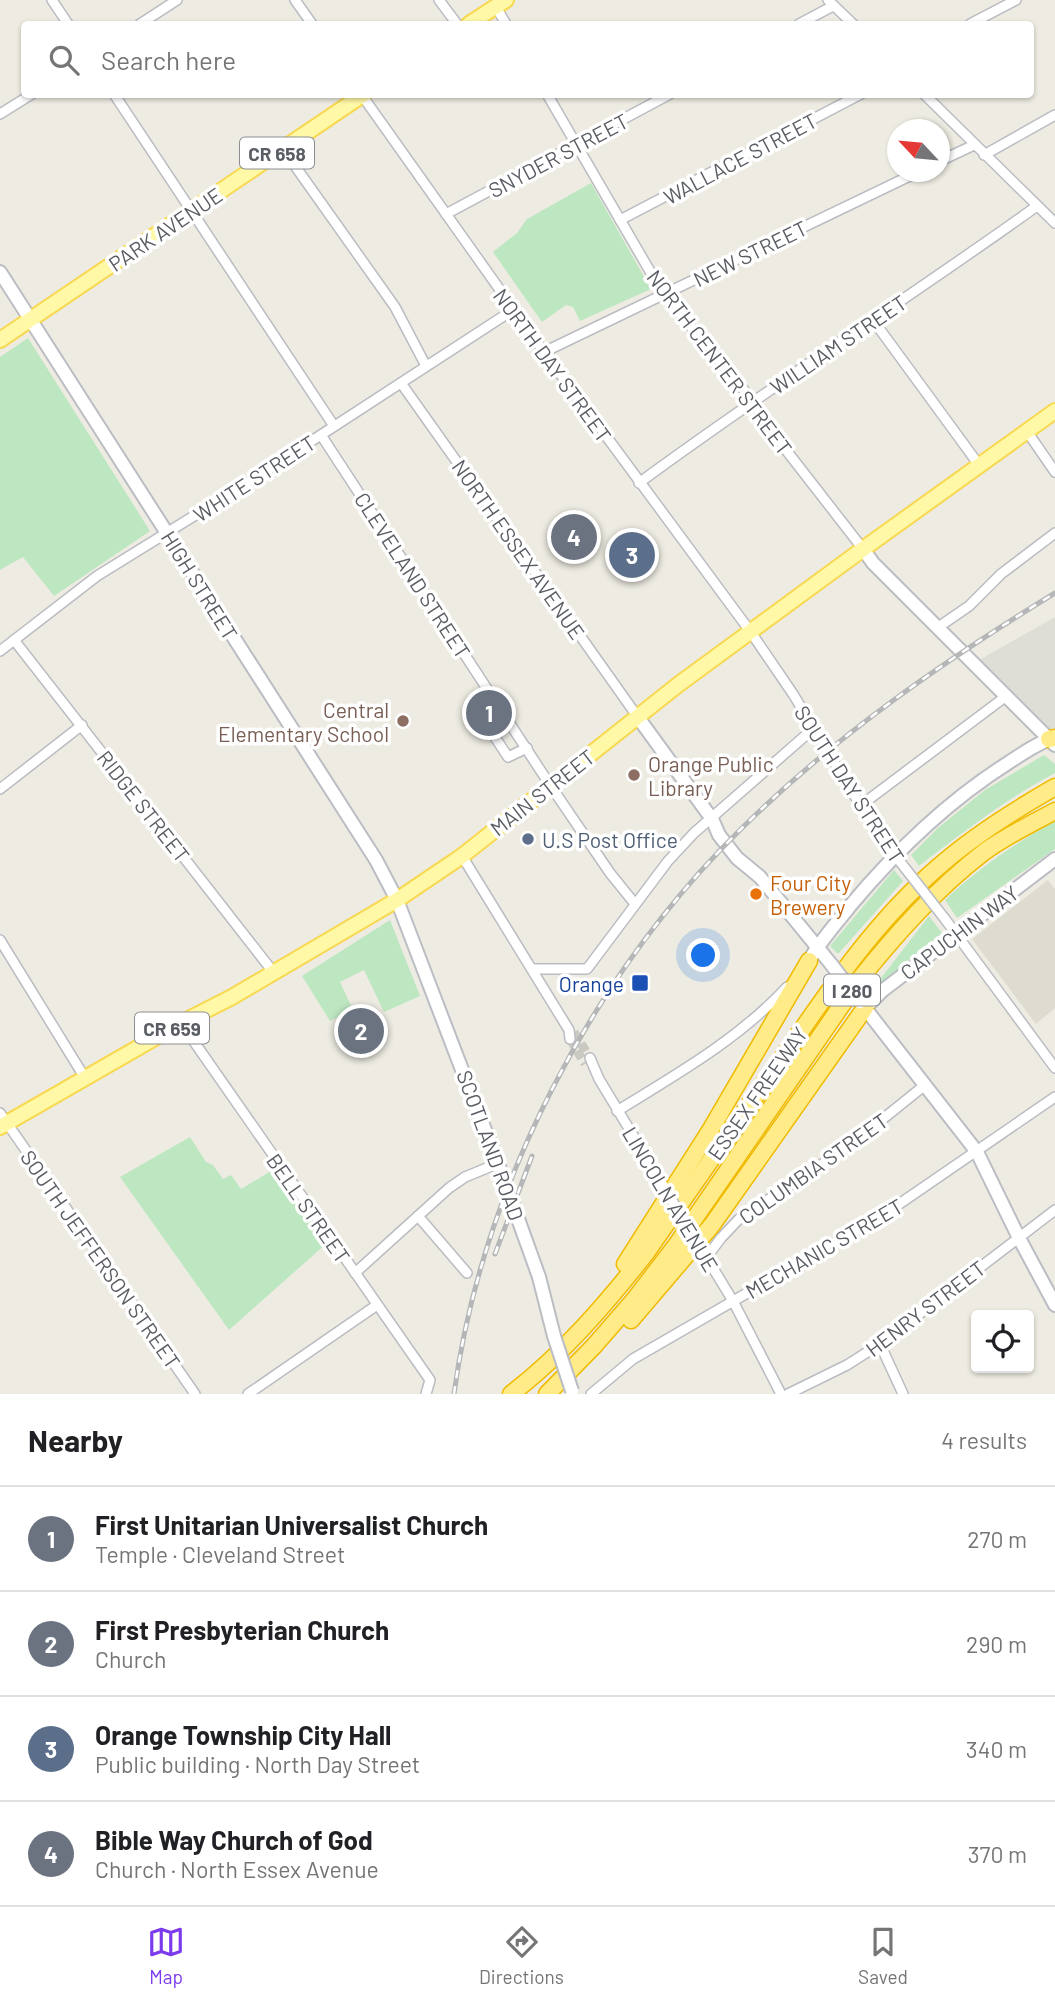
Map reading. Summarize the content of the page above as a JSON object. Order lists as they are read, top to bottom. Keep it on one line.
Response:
{"streets":{"highway":["I 280","ESSEX FREEWAY"],"main road":["CR 658","PARK AVENUE","HIGH STREET","MAIN STREET","CAPUCHIN WAY","CR 659","SCOTLAND ROAD"],"street":["SNYDER STREET","WALLACE STREET","NEW STREET","WILLIAM STREET","NORTH CENTER STREET","NORTH DAY STREET","WHITE STREET","NORTH ESSEX AVENUE","CLEVELAND STREET","SOUTH DAY STREET","RIDGE STREET","COLUMBIA STREET","LINCOLN AVENUE","BELL STREET","MECHANIC STREET","SOUTH JEFFERSON STREET","HENRY STREET"]},"crossings":[["SNYDER STREET","NORTH CENTER STREET"],["SNYDER STREET","NORTH DAY STREET"],["WALLACE STREET","NORTH CENTER STREET"],["PARK AVENUE","HIGH STREET"],["NEW STREET","NORTH CENTER STREET"],["NEW STREET","NORTH DAY STREET"],["WILLIAM STREET","NORTH CENTER STREET"],["WILLIAM STREET","NORTH DAY STREET"],["NORTH CENTER STREET","MAIN STREET"],["NORTH DAY STREET","WHITE STREET"],["NORTH DAY STREET","SOUTH DAY STREET"],["NORTH DAY STREET","MAIN STREET"],["WHITE STREET","NORTH ESSEX AVENUE"],["WHITE STREET","CLEVELAND STREET"],["WHITE STREET","HIGH STREET"],["WHITE STREET","RIDGE STREET"],["NORTH ESSEX AVENUE","MAIN STREET"],["CLEVELAND STREET","MAIN STREET"],["HIGH STREET","MAIN STREET"],["HIGH STREET","SCOTLAND ROAD"],["SOUTH DAY STREET","MAIN STREET"],["SOUTH DAY STREET","CAPUCHIN WAY"],["MAIN STREET","RIDGE STREET"],["MAIN STREET","SCOTLAND ROAD"],["MAIN STREET","BELL STREET"],["MAIN STREET","SOUTH JEFFERSON STREET"],["COLUMBIA STREET","LINCOLN AVENUE"],["LINCOLN AVENUE","MECHANIC STREET"]],"places":{"other":["Central Elementary School","Orange Public Library","U.S Post Office","Four City Brewery"],"transit":["Orange"]},"north":"top left","page":{"search":"Search here","pins":["4","3","1","2"],"heading":["Nearby","4 results"],"list":[{"mark":"1","name":"First Unitarian Universalist Church","note":"Temple · Cleveland Street","value":"270 m"},{"mark":"2","name":"First Presbyterian Church","note":"Church","value":"290 m"},{"mark":"3","name":"Orange Township City Hall","note":"Public building · North Day Street","value":"340 m"},{"mark":"4","name":"Bible Way Church of God","note":"Church · North Essex Avenue","value":"370 m"}],"nav":["Map","Directions","Saved"]}}
